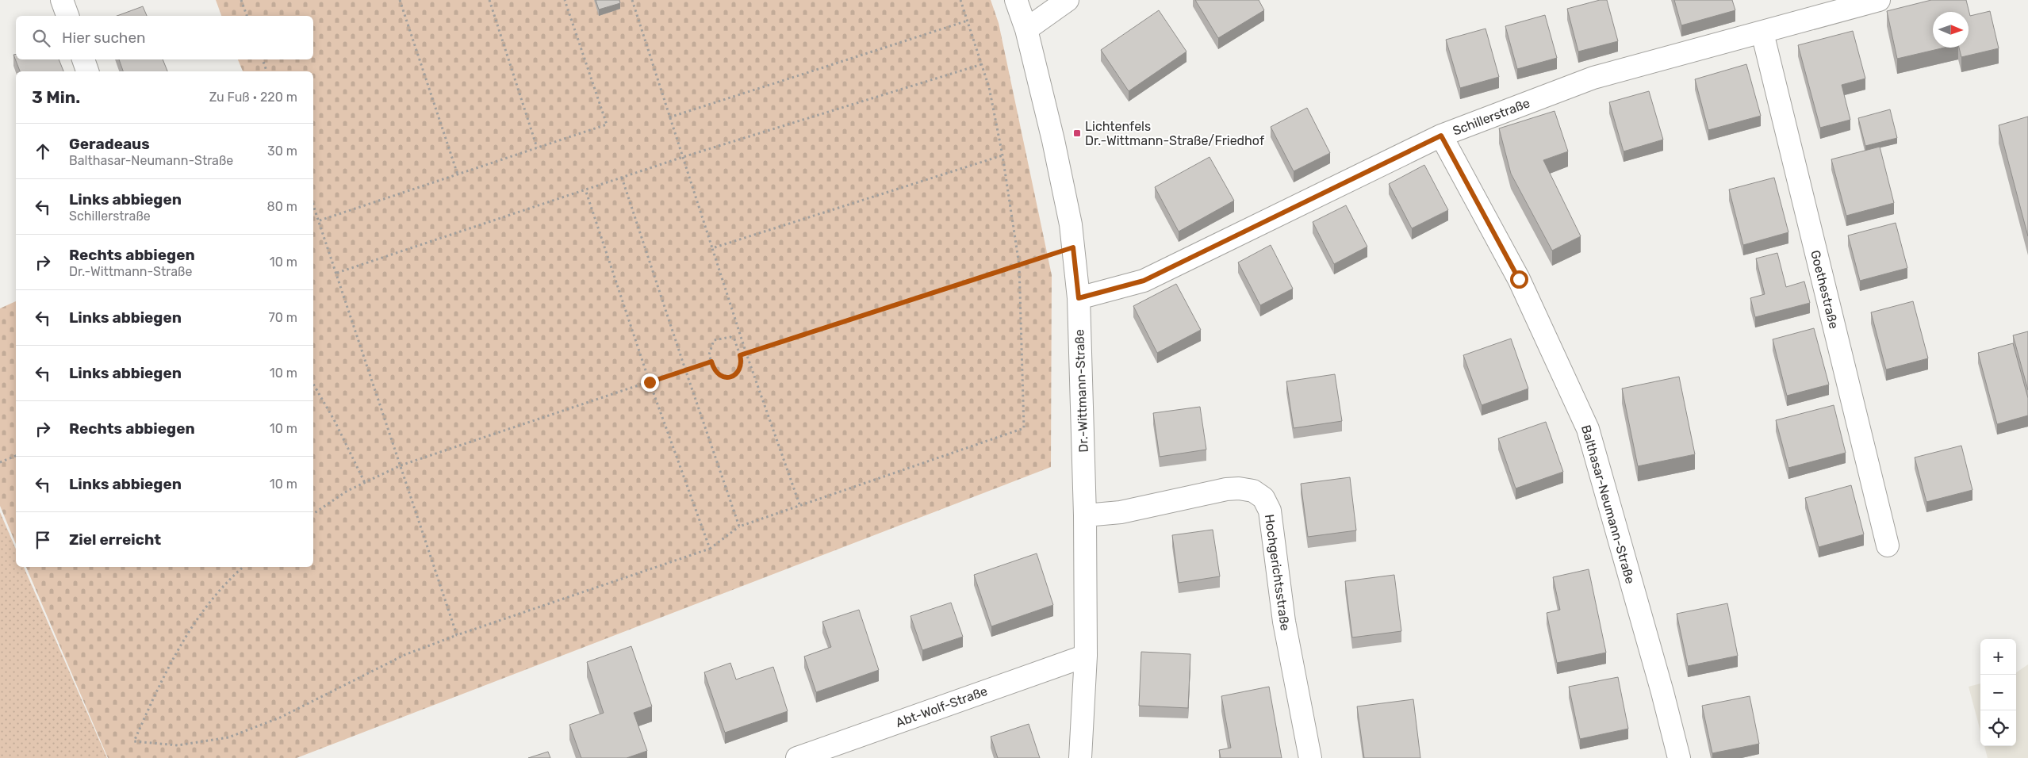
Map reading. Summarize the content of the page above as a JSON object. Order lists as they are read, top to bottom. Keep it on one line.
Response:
{"streets":{"street":["Schillerstraße","Goethestraße","Dr.-Wittmann-Straße","Balthasar-Neumann-Straße","Hochgerichtsstraße","Abt-Wolf-Straße"]},"crossings":[["Schillerstraße","Goethestraße"],["Schillerstraße","Dr.-Wittmann-Straße"],["Schillerstraße","Balthasar-Neumann-Straße"],["Dr.-Wittmann-Straße","Hochgerichtsstraße"],["Dr.-Wittmann-Straße","Abt-Wolf-Straße"]],"places":{"transit":["Lichtenfels Dr.-Wittmann-Straße/Friedhof"]},"north":"right","page":{"search":"Hier suchen","heading":["3 Min.","Zu Fuß · 220 m"],"list":[["Geradeaus","Balthasar-Neumann-Straße","30 m"],["Links abbiegen","Schillerstraße","80 m"],["Rechts abbiegen","Dr.-Wittmann-Straße","10 m"],["Links abbiegen","70 m"],["Links abbiegen","10 m"],["Rechts abbiegen","10 m"],["Links abbiegen","10 m"],"Ziel erreicht"],"map_buttons":["+","−"]}}
